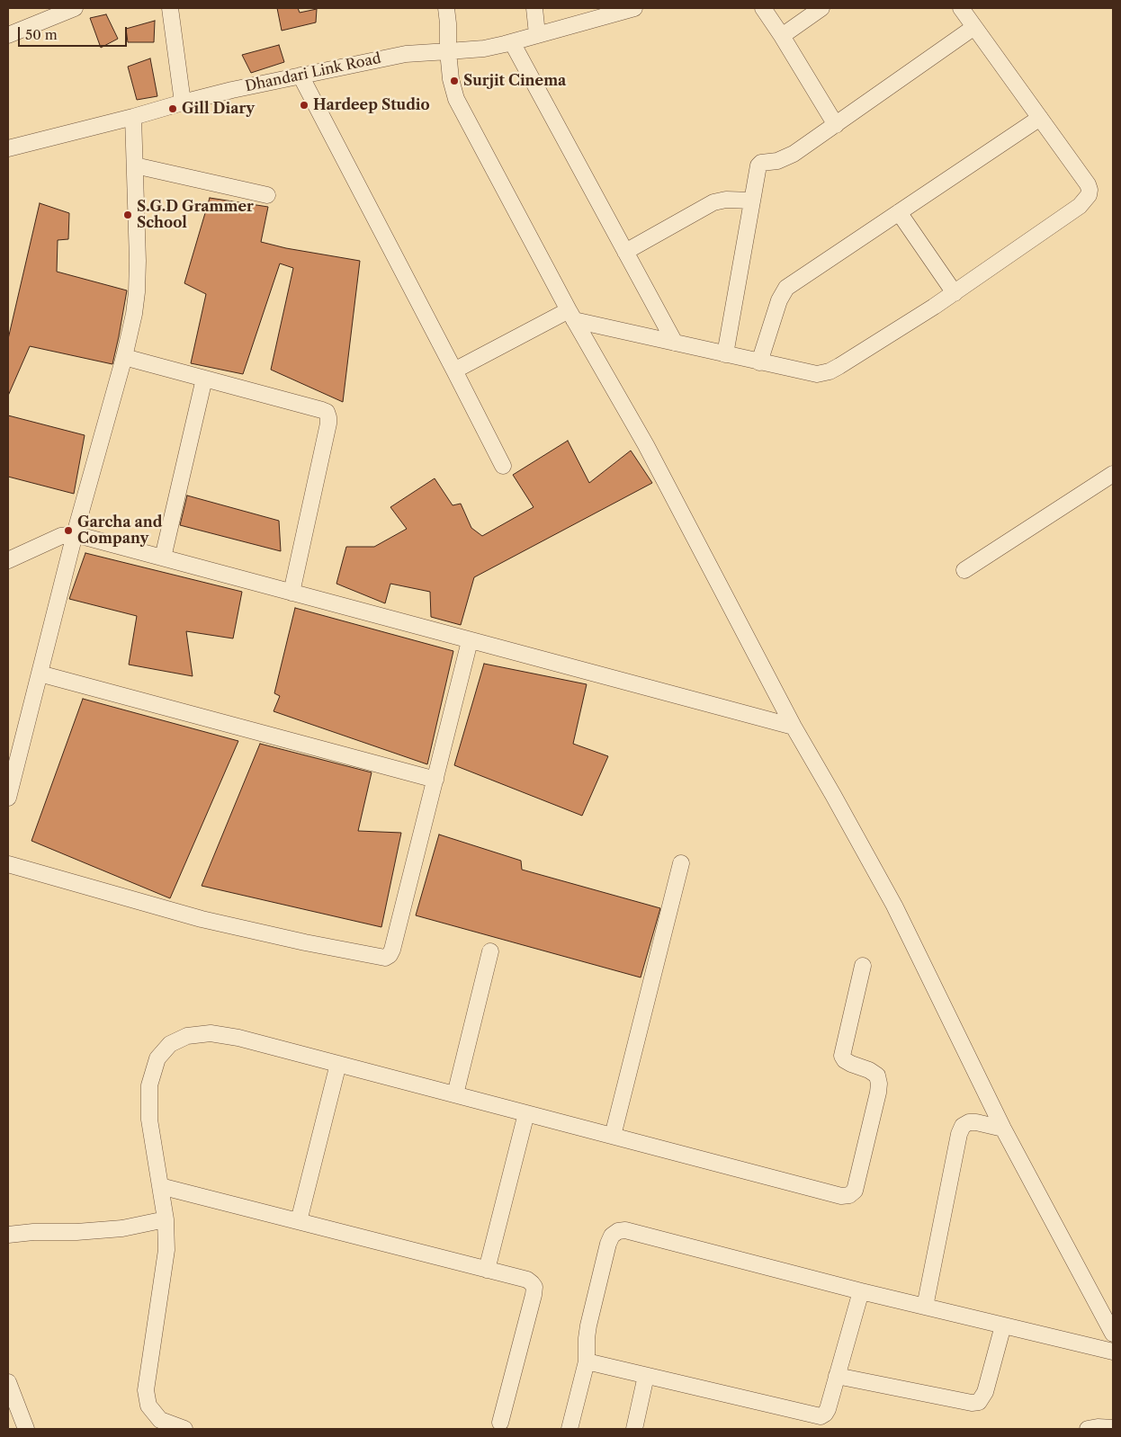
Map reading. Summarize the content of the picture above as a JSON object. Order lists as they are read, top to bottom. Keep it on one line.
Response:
{"streets":{"street":["Dhandari Link Road"]},"places":["Surjit Cinema","Hardeep Studio","Gill Diary","S.G.D Grammer School","Garcha and Company"],"scale_bar":"50 m"}
